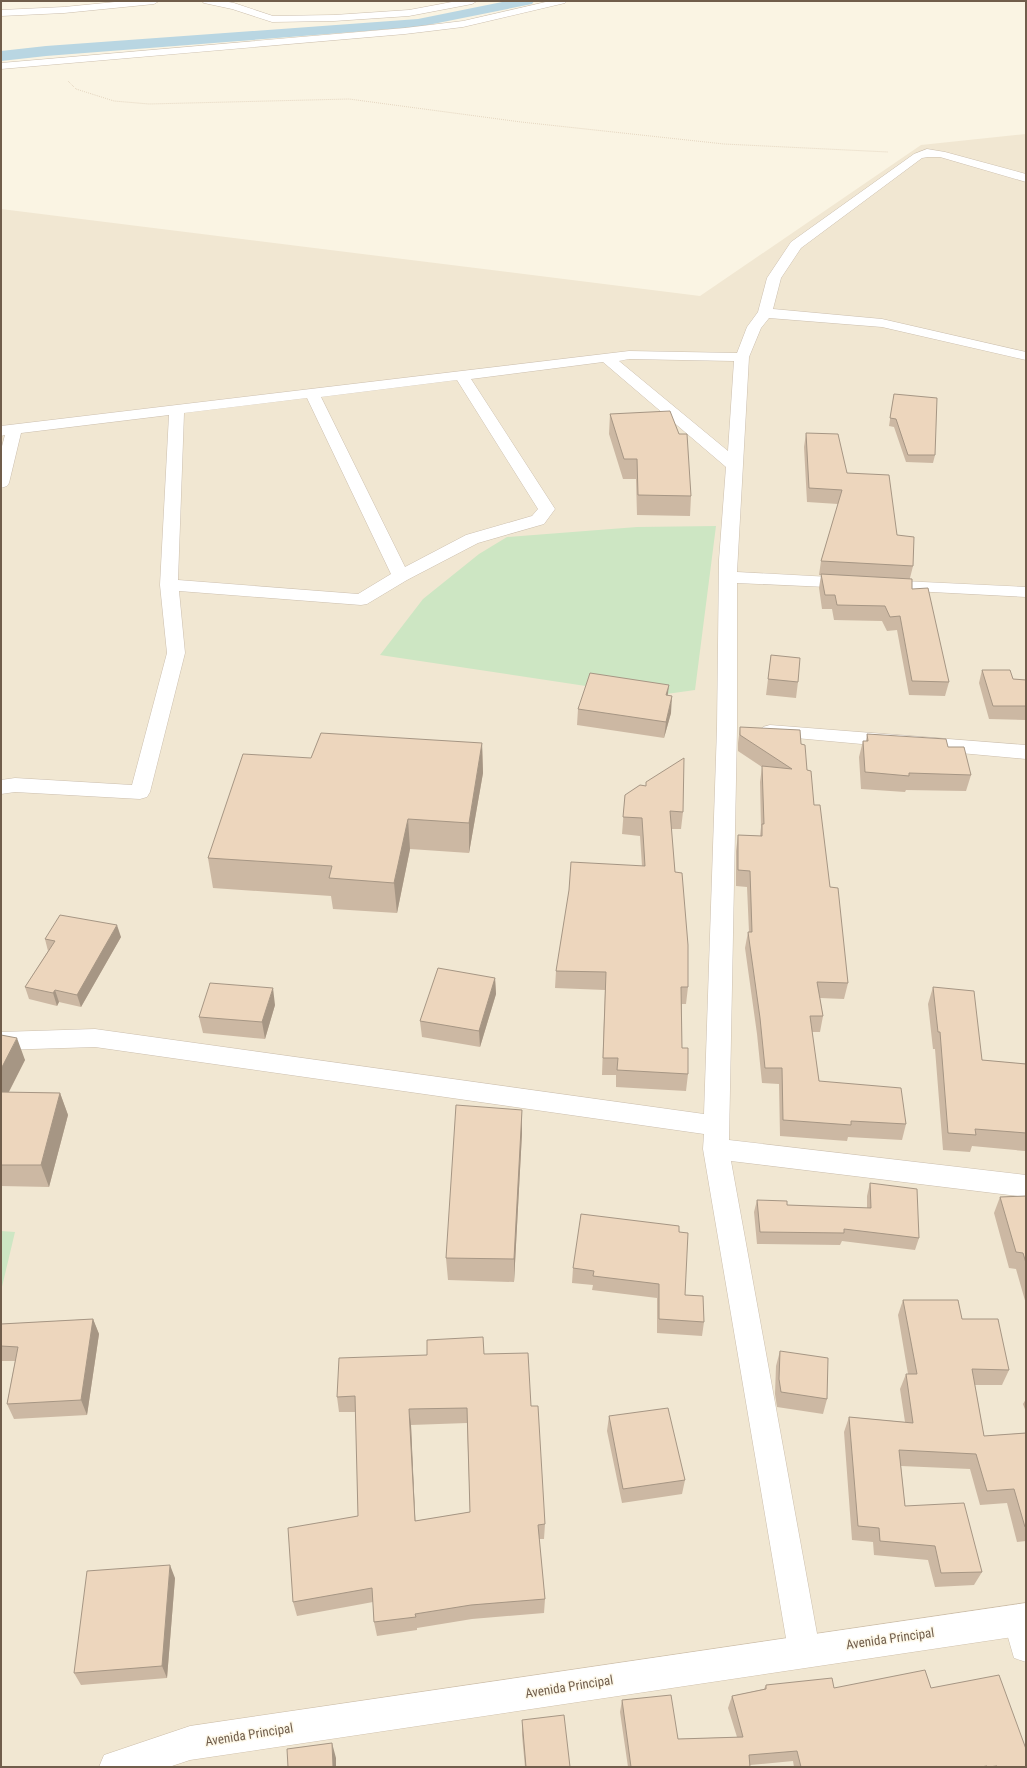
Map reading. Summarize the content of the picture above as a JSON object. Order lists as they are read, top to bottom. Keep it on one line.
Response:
{"streets":{"street":["Avenida Principal"]}}
